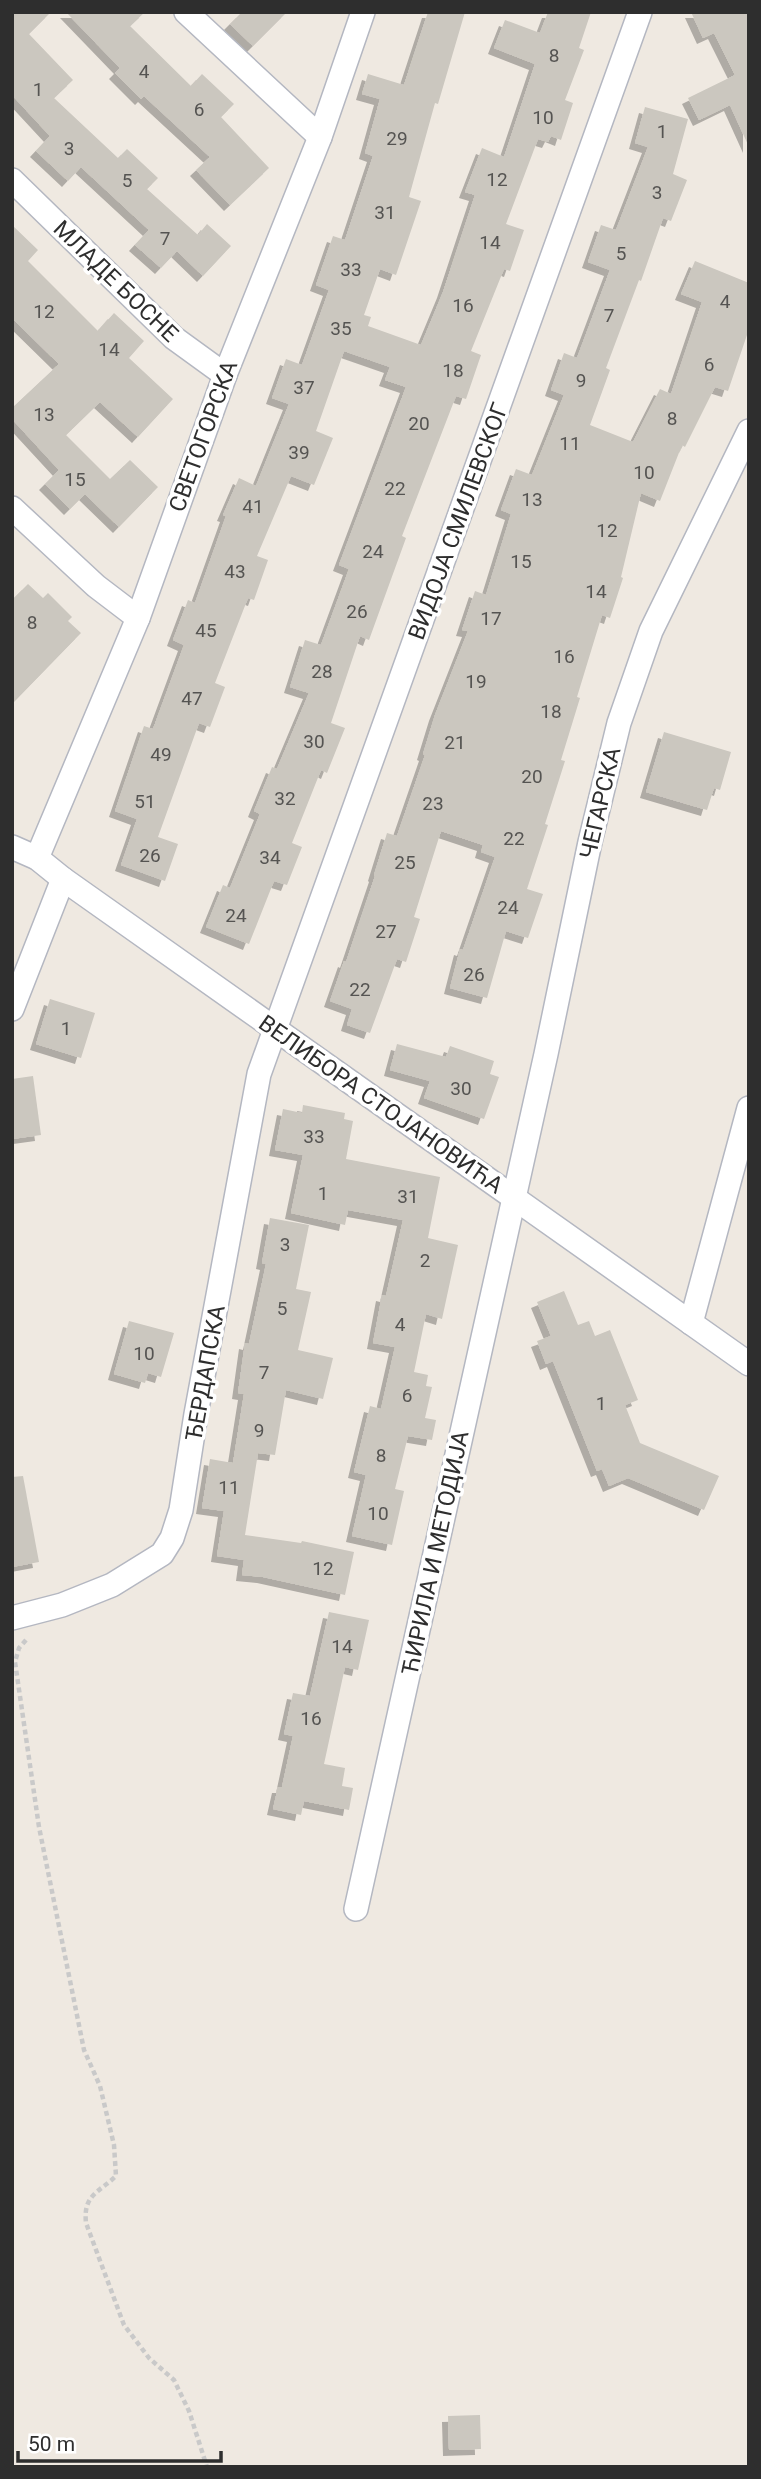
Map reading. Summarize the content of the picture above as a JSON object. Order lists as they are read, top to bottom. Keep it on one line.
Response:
{"streets":{"street":["МЛАДЕ БОСНЕ","СВЕТОГОРСКА","ВИДОЈА СМИЛЕВСКОГ","ЧЕГАРСКА","ВЕЛИБОРА СТОЈАНОВИЋА","ЂЕРДАПСКА","ЋИРИЛА И МЕТОДИЈА"]},"crossings":[["МЛАДЕ БОСНЕ","СВЕТОГОРСКА"],["СВЕТОГОРСКА","ВЕЛИБОРА СТОЈАНОВИЋА"],["ВИДОЈА СМИЛЕВСКОГ","ВЕЛИБОРА СТОЈАНОВИЋА"],["ВИДОЈА СМИЛЕВСКОГ","ЂЕРДАПСКА"],["ЧЕГАРСКА","ВЕЛИБОРА СТОЈАНОВИЋА"],["ЧЕГАРСКА","ЋИРИЛА И МЕТОДИЈА"],["ВЕЛИБОРА СТОЈАНОВИЋА","ЂЕРДАПСКА"],["ВЕЛИБОРА СТОЈАНОВИЋА","ЋИРИЛА И МЕТОДИЈА"]],"house_numbers":["8","4","1","6","10","1","29","3","12","5","3","31","7","14","5","33","4","16","12","7","35","14","6","18","9","37","13","8","20","11","39","10","15","22","13","41","12","24","15","43","14","26","17","8","45","16","28","19","47","18","30","21","49","20","32","51","23","22","26","34","25","24","24","27","26","22","1","30","33","1","31","3","2","5","4","10","7","6","1","9","8","11","10","12","14","16"],"scale_bar":"50 m"}
